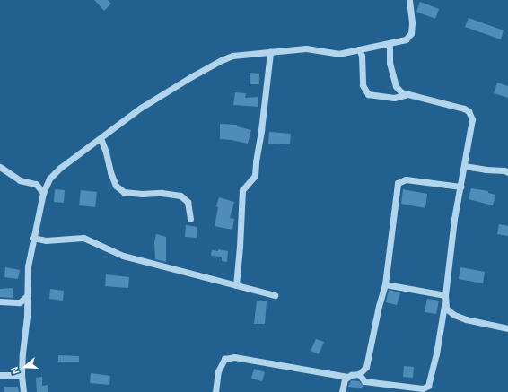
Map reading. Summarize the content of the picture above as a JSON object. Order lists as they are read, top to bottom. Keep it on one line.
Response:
{"north":"left"}
